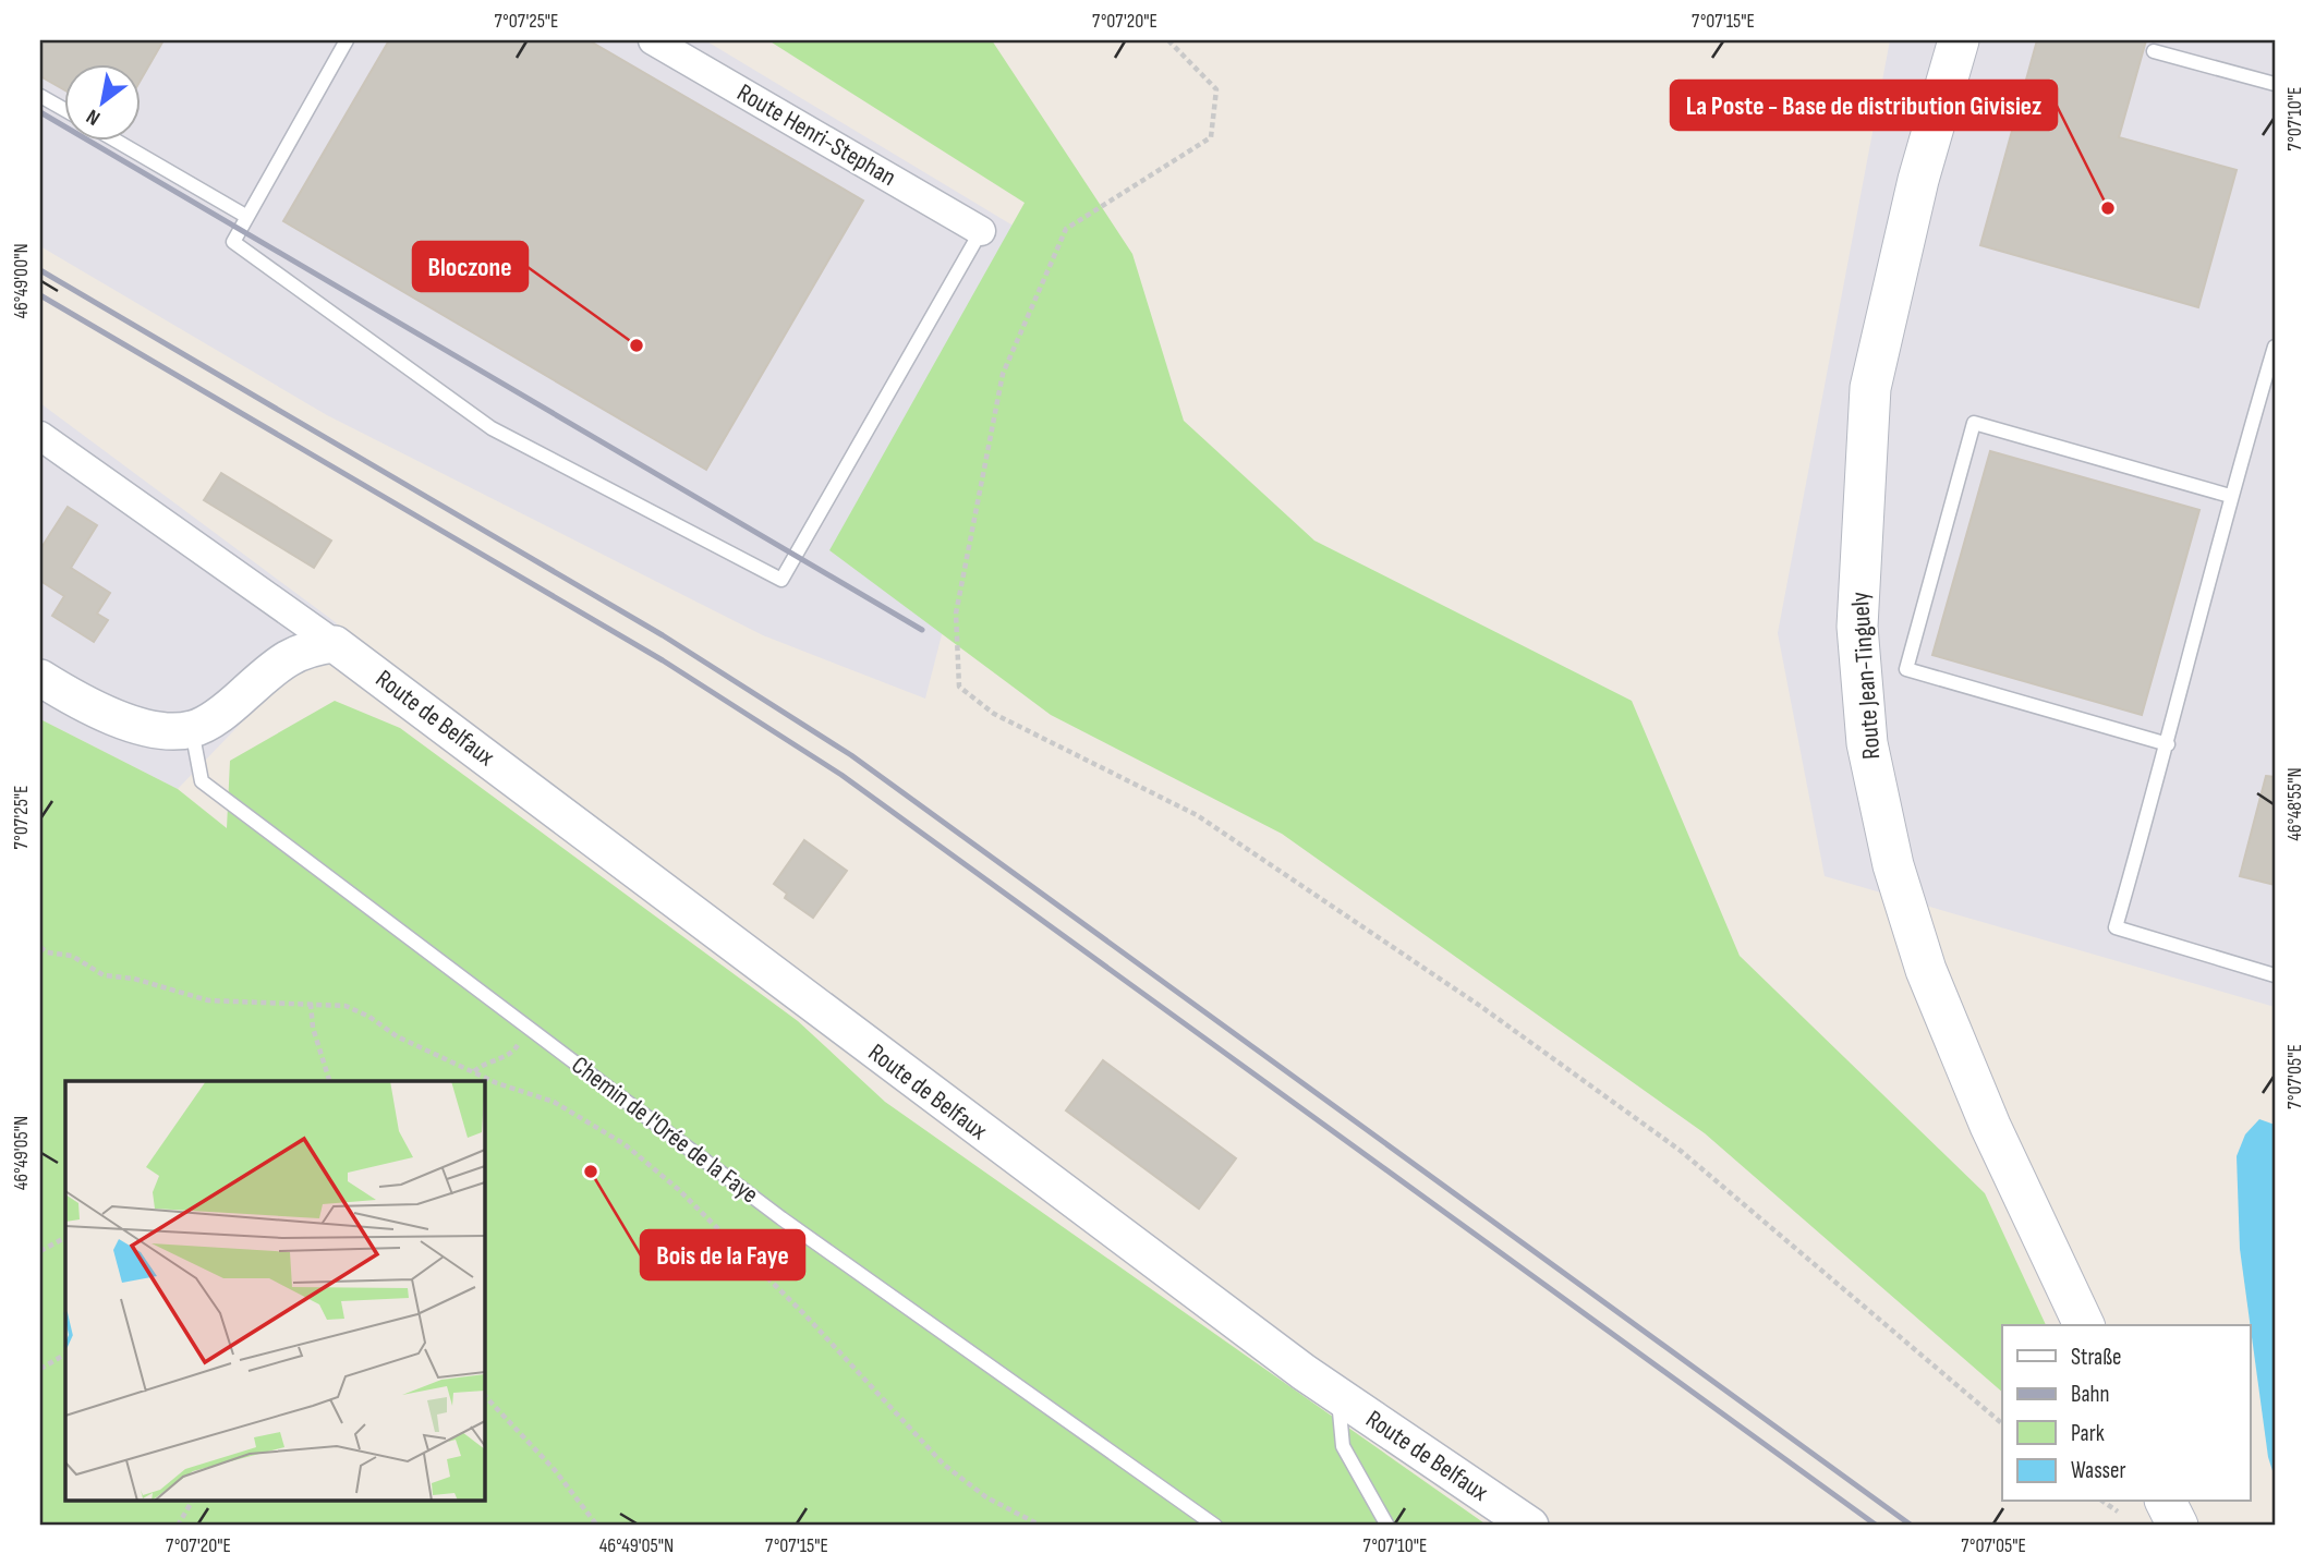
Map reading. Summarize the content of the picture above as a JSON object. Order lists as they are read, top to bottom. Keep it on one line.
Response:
{"streets":{"main road":["Route Jean-Tinguely"],"street":["Route Henri-Stephan","Route de Belfaux"],"lane":["Chemin de l'Orée de la Faye"]},"places":["La Poste - Base de distribution Givisiez","Bloczone","Bois de la Faye"],"legend":["Straße","Bahn","Park","Wasser"],"north":"bottom left","coordinates":["7°07'25\"E","7°07'20\"E","7°07'15\"E","7°07'10\"E","46°49'00\"N","46°48'55\"N","7°07'05\"E","46°49'05\"N"]}
